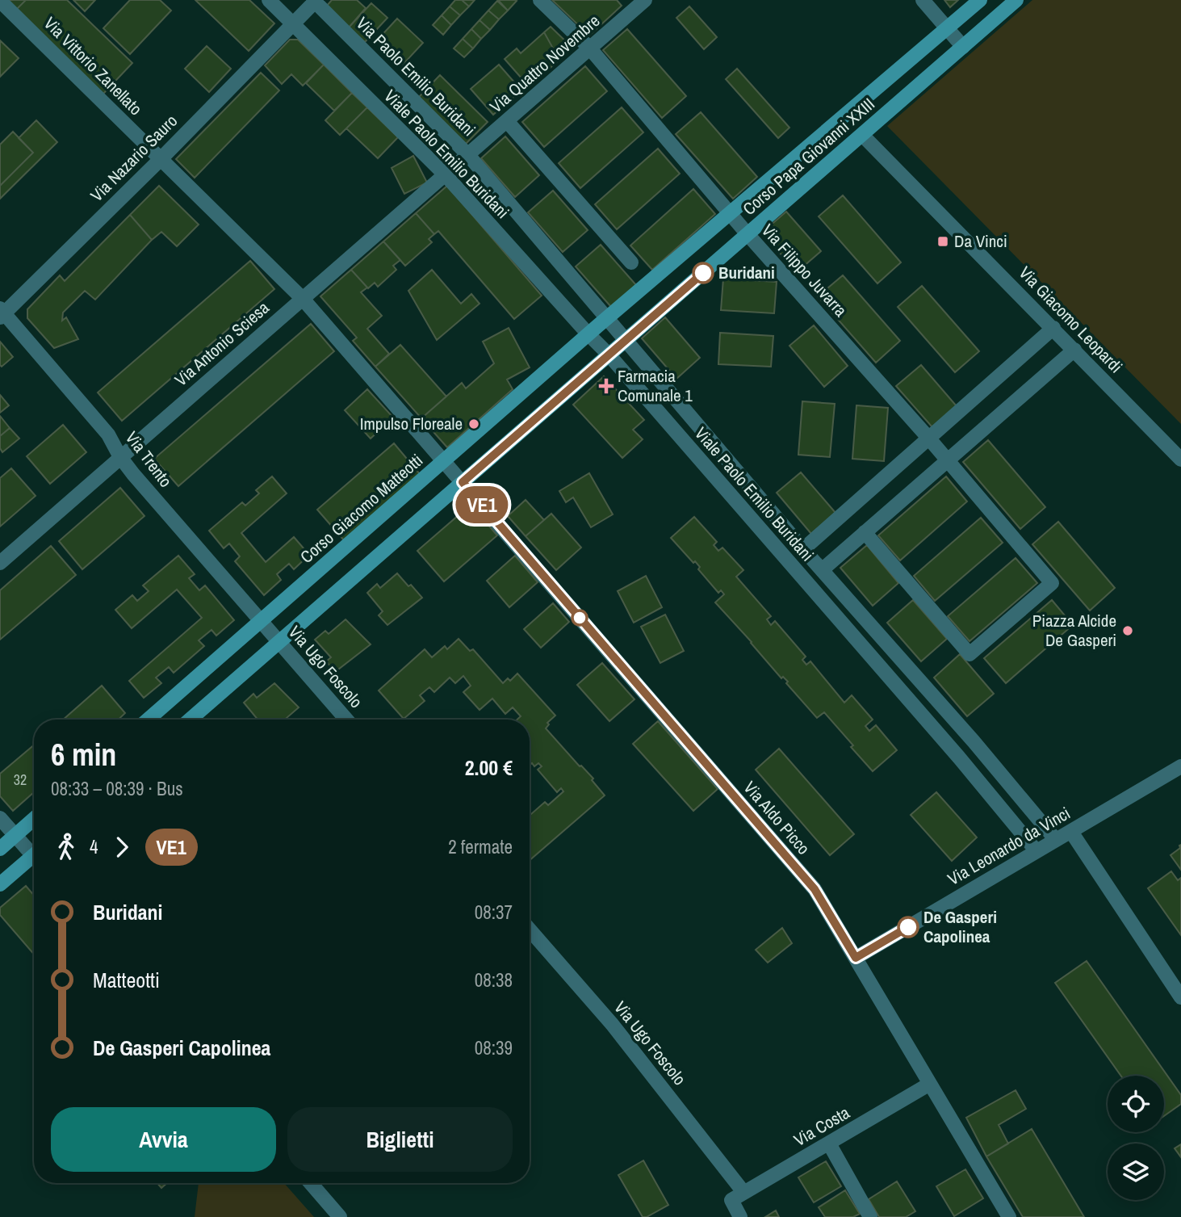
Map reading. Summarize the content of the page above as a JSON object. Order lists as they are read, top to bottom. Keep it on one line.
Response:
{"streets":{"street":["Via Quattro Novembre","Via Vittorio Zanellato","Via Paolo Emilio Buridani","Viale Paolo Emilio Buridani","Corso Papa Giovanni XXIII","Via Nazario Sauro","Via Filippo Juvarra","Via Giacomo Leopardi","Via Antonio Sciesa","Via Trento","Corso Giacomo Matteotti","Via Ugo Foscolo","Via Aldo Picco","Via Leonardo da Vinci","Via Costa"]},"crossings":[["Via Quattro Novembre","Via Paolo Emilio Buridani"],["Via Quattro Novembre","Viale Paolo Emilio Buridani"],["Via Quattro Novembre","Via Filippo Juvarra"],["Via Quattro Novembre","Via Antonio Sciesa"],["Via Vittorio Zanellato","Via Nazario Sauro"],["Via Vittorio Zanellato","Via Antonio Sciesa"],["Via Vittorio Zanellato","Via Aldo Picco"],["Via Paolo Emilio Buridani","Viale Paolo Emilio Buridani"],["Via Paolo Emilio Buridani","Via Nazario Sauro"],["Via Paolo Emilio Buridani","Via Antonio Sciesa"],["Viale Paolo Emilio Buridani","Corso Papa Giovanni XXIII"],["Viale Paolo Emilio Buridani","Via Nazario Sauro"],["Viale Paolo Emilio Buridani","Via Antonio Sciesa"],["Viale Paolo Emilio Buridani","Corso Giacomo Matteotti"],["Viale Paolo Emilio Buridani","Via Leonardo da Vinci"],["Corso Papa Giovanni XXIII","Via Filippo Juvarra"],["Corso Papa Giovanni XXIII","Via Giacomo Leopardi"],["Corso Papa Giovanni XXIII","Corso Giacomo Matteotti"],["Via Nazario Sauro","Via Trento"],["Via Antonio Sciesa","Via Trento"],["Via Antonio Sciesa","Via Aldo Picco"],["Via Trento","Corso Giacomo Matteotti"],["Via Trento","Via Ugo Foscolo"],["Corso Giacomo Matteotti","Via Ugo Foscolo"],["Corso Giacomo Matteotti","Via Aldo Picco"],["Via Ugo Foscolo","Via Costa"],["Via Aldo Picco","Via Leonardo da Vinci"],["Via Aldo Picco","Via Costa"]],"places":{"transit":["Da Vinci"],"other":["Buridani","Impulso Floreale","Piazza Alcide De Gasperi","De Gasperi Capolinea"],"health":["Farmacia Comunale 1"]},"lines":["bus line VE1"],"house_numbers":["32"],"page":{"on_map":"VE1","heading":["6 min","08:33 – 08:39 · Bus","2.00 €"],"legs":["4","VE1","2 fermate"],"list":[{"name":"Buridani","value":"08:37"},{"name":"Matteotti","value":"08:38"},{"name":"De Gasperi Capolinea","value":"08:39"}],"buttons":["Avvia","Biglietti"]}}
